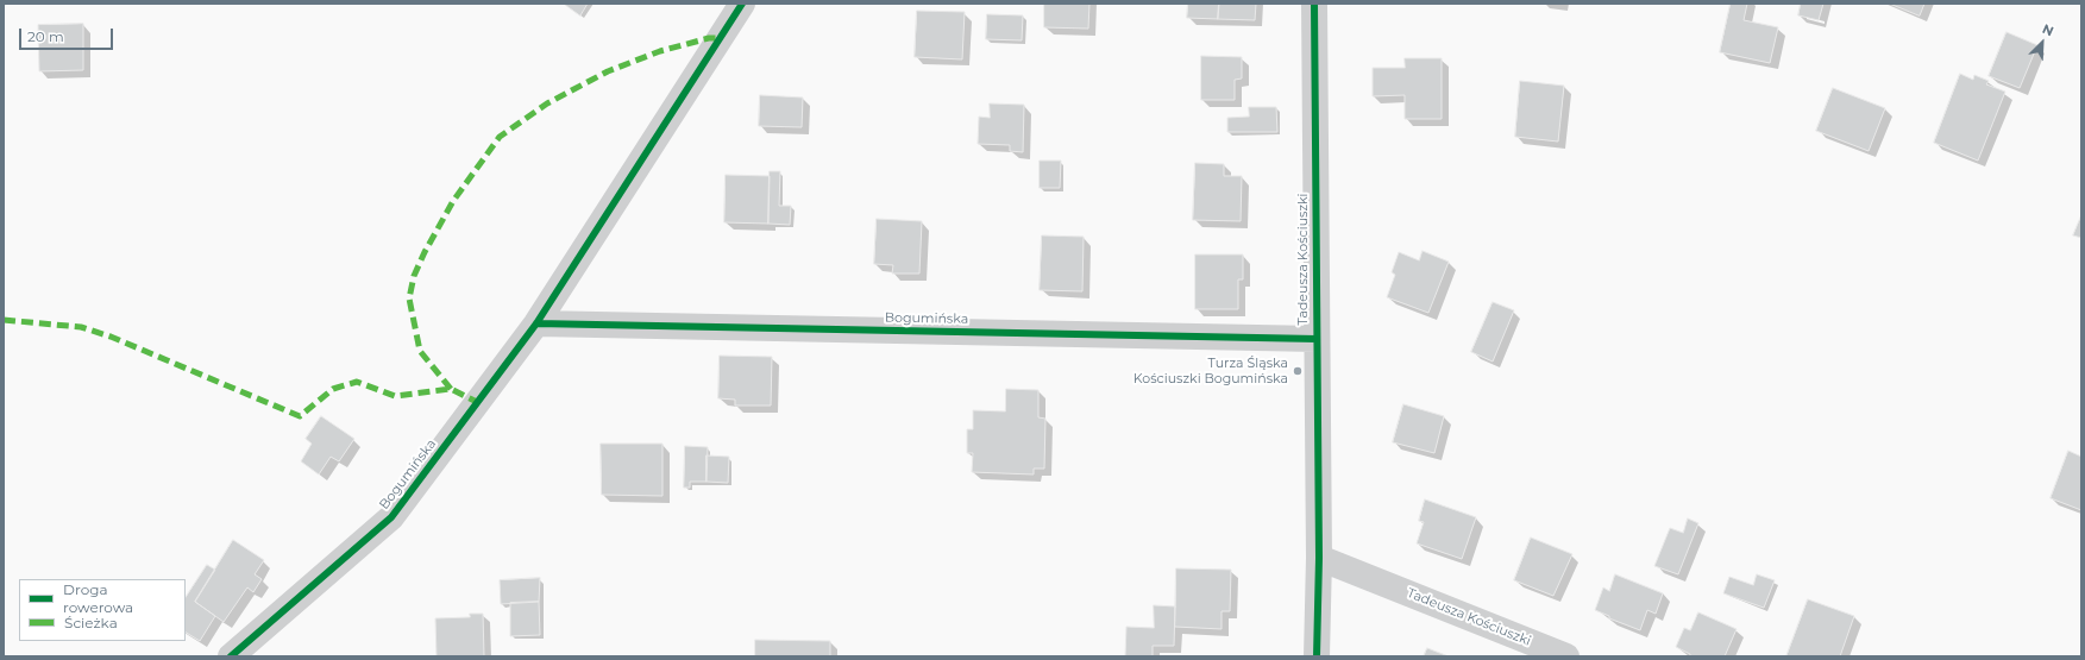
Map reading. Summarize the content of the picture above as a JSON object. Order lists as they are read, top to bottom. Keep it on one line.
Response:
{"streets":{"street":["Tadeusza Kościuszki","Bogumińska"]},"crossings":[["Tadeusza Kościuszki","Bogumińska"]],"places":["Turza Śląska Kościuszki Bogumińska"],"legend":["Droga rowerowa","Ścieżka"],"scale_bar":"20 m","north":"top right"}
